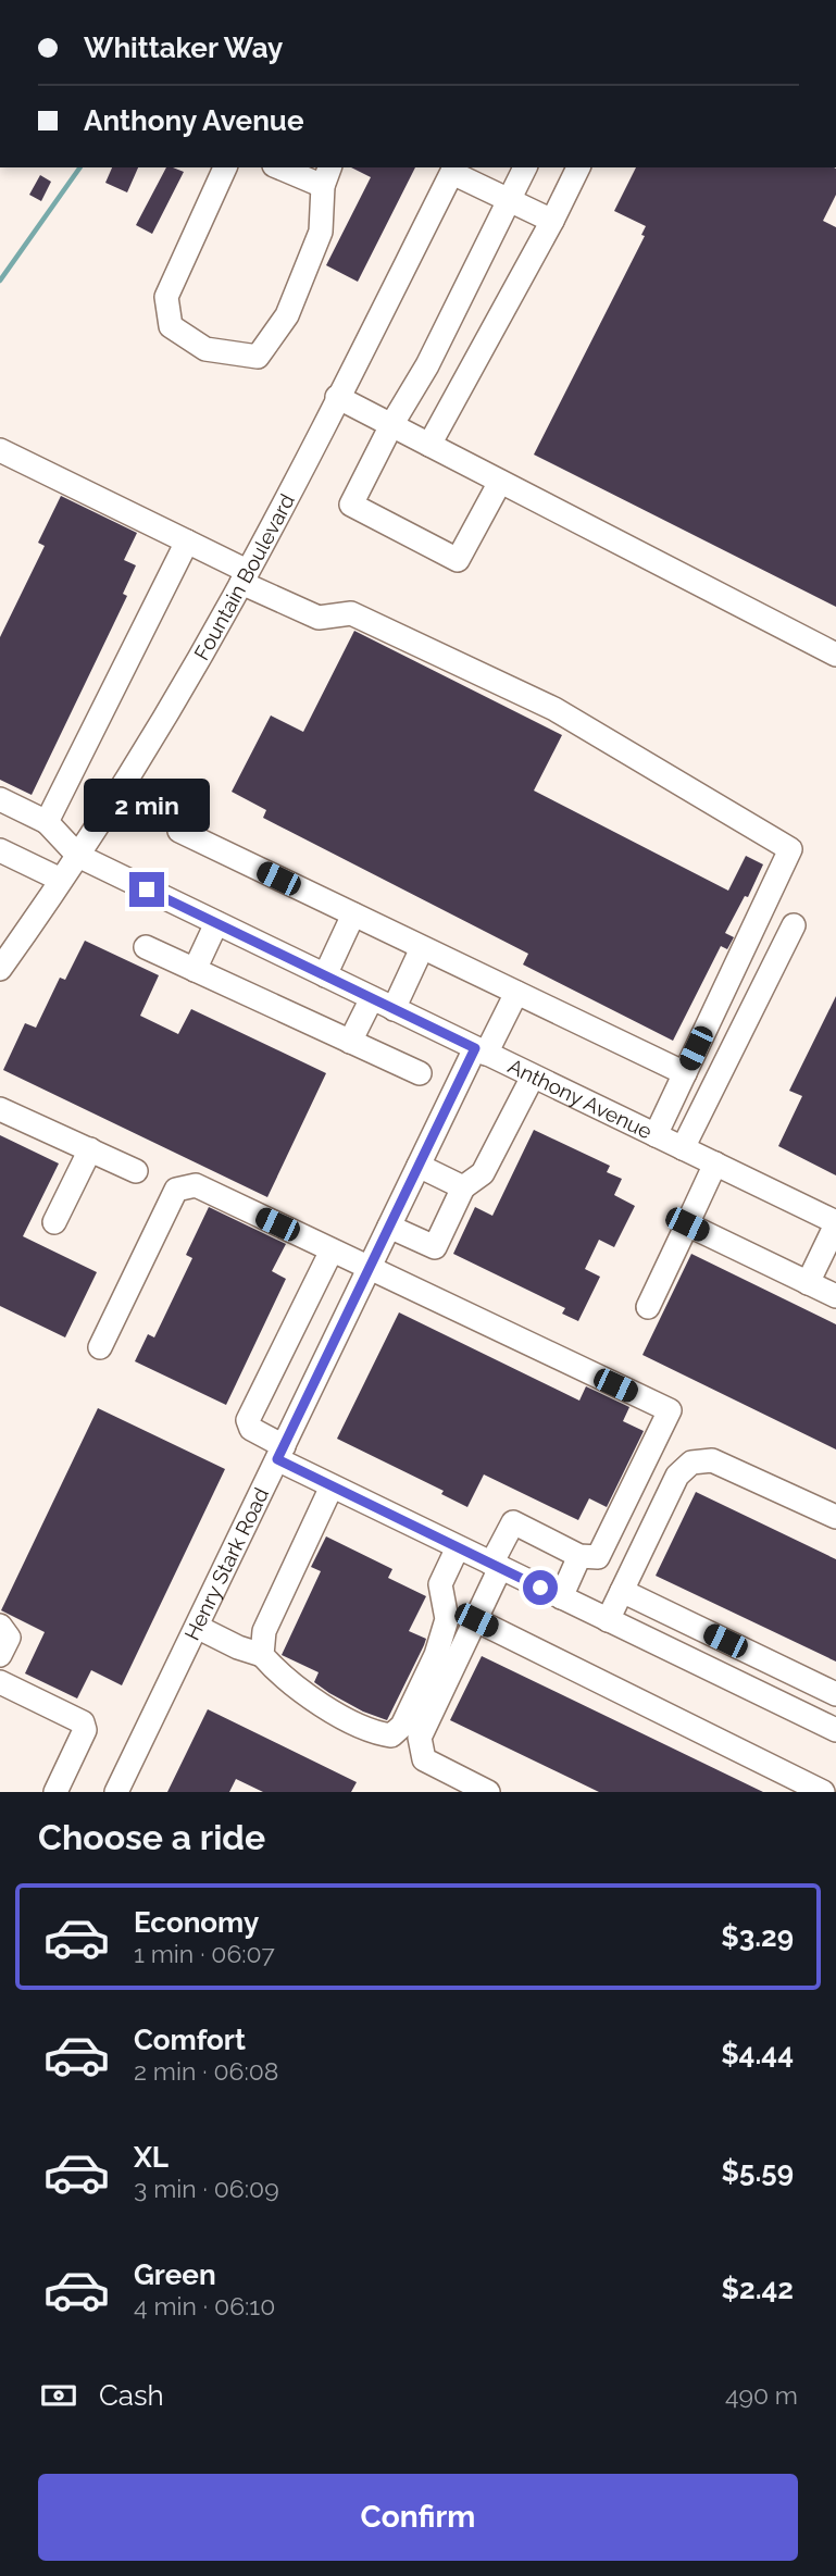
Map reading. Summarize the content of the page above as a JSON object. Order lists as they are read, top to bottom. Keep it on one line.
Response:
{"streets":{"street":["Fountain Boulevard","Anthony Avenue","Henry Stark Road"]},"crossings":[["Fountain Boulevard","Anthony Avenue"],["Anthony Avenue","Henry Stark Road"]],"page":{"banner":["Whittaker Way","Anthony Avenue"],"bubble":"2 min","heading":"Choose a ride","list":[{"name":"Economy","note":"1 min · 06:07","value":"$3.29"},{"name":"Comfort","note":"2 min · 06:08","value":"$4.44"},{"name":"XL","note":"3 min · 06:09","value":"$5.59"},{"name":"Green","note":"4 min · 06:10","value":"$2.42"}],"pay":["Cash","490 m"],"buttons":"Confirm"}}
